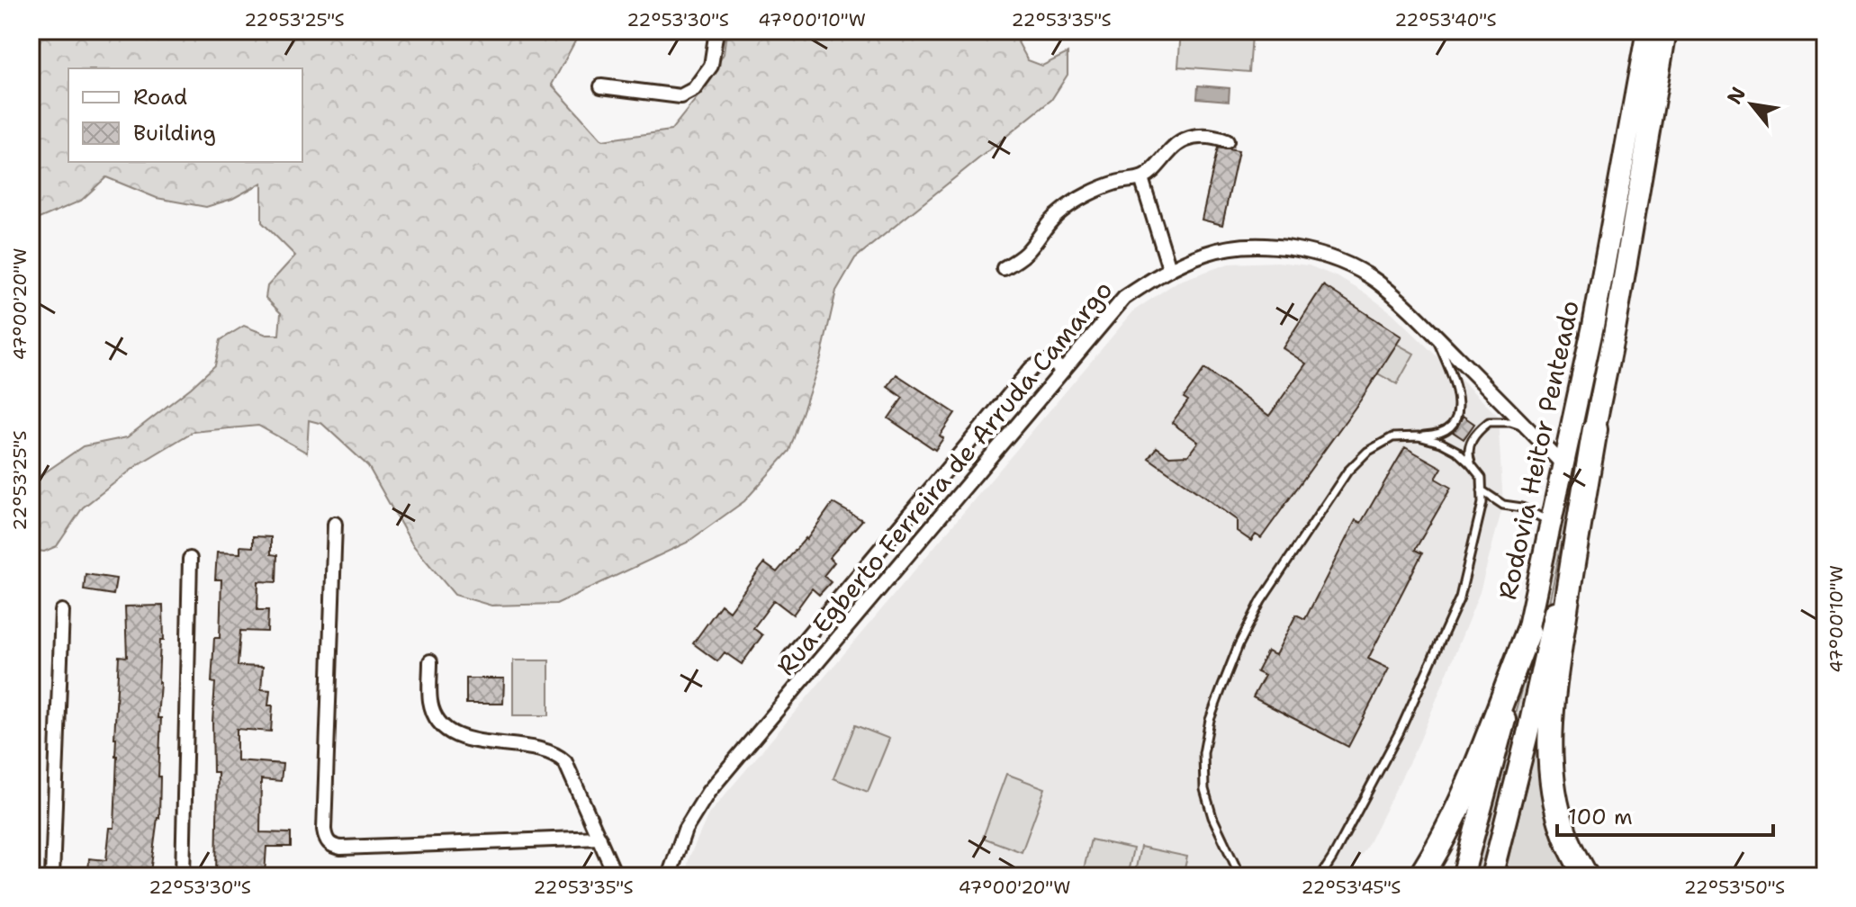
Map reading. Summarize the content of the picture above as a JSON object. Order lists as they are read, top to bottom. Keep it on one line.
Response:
{"streets":{"main road":["Rodovia Heitor Penteado"],"street":["Rua Egberto Ferreira de Arruda Camargo"]},"crossings":[["Rodovia Heitor Penteado","Rua Egberto Ferreira de Arruda Camargo"]],"legend":["Road","Building"],"scale_bar":"100 m","north":"top left","coordinates":["22°53'25\"S","22°53'30\"S","47°00'10\"W","22°53'35\"S","22°53'40\"S","47°00'20\"W","22°53'45\"S","22°53'50\"S"]}
